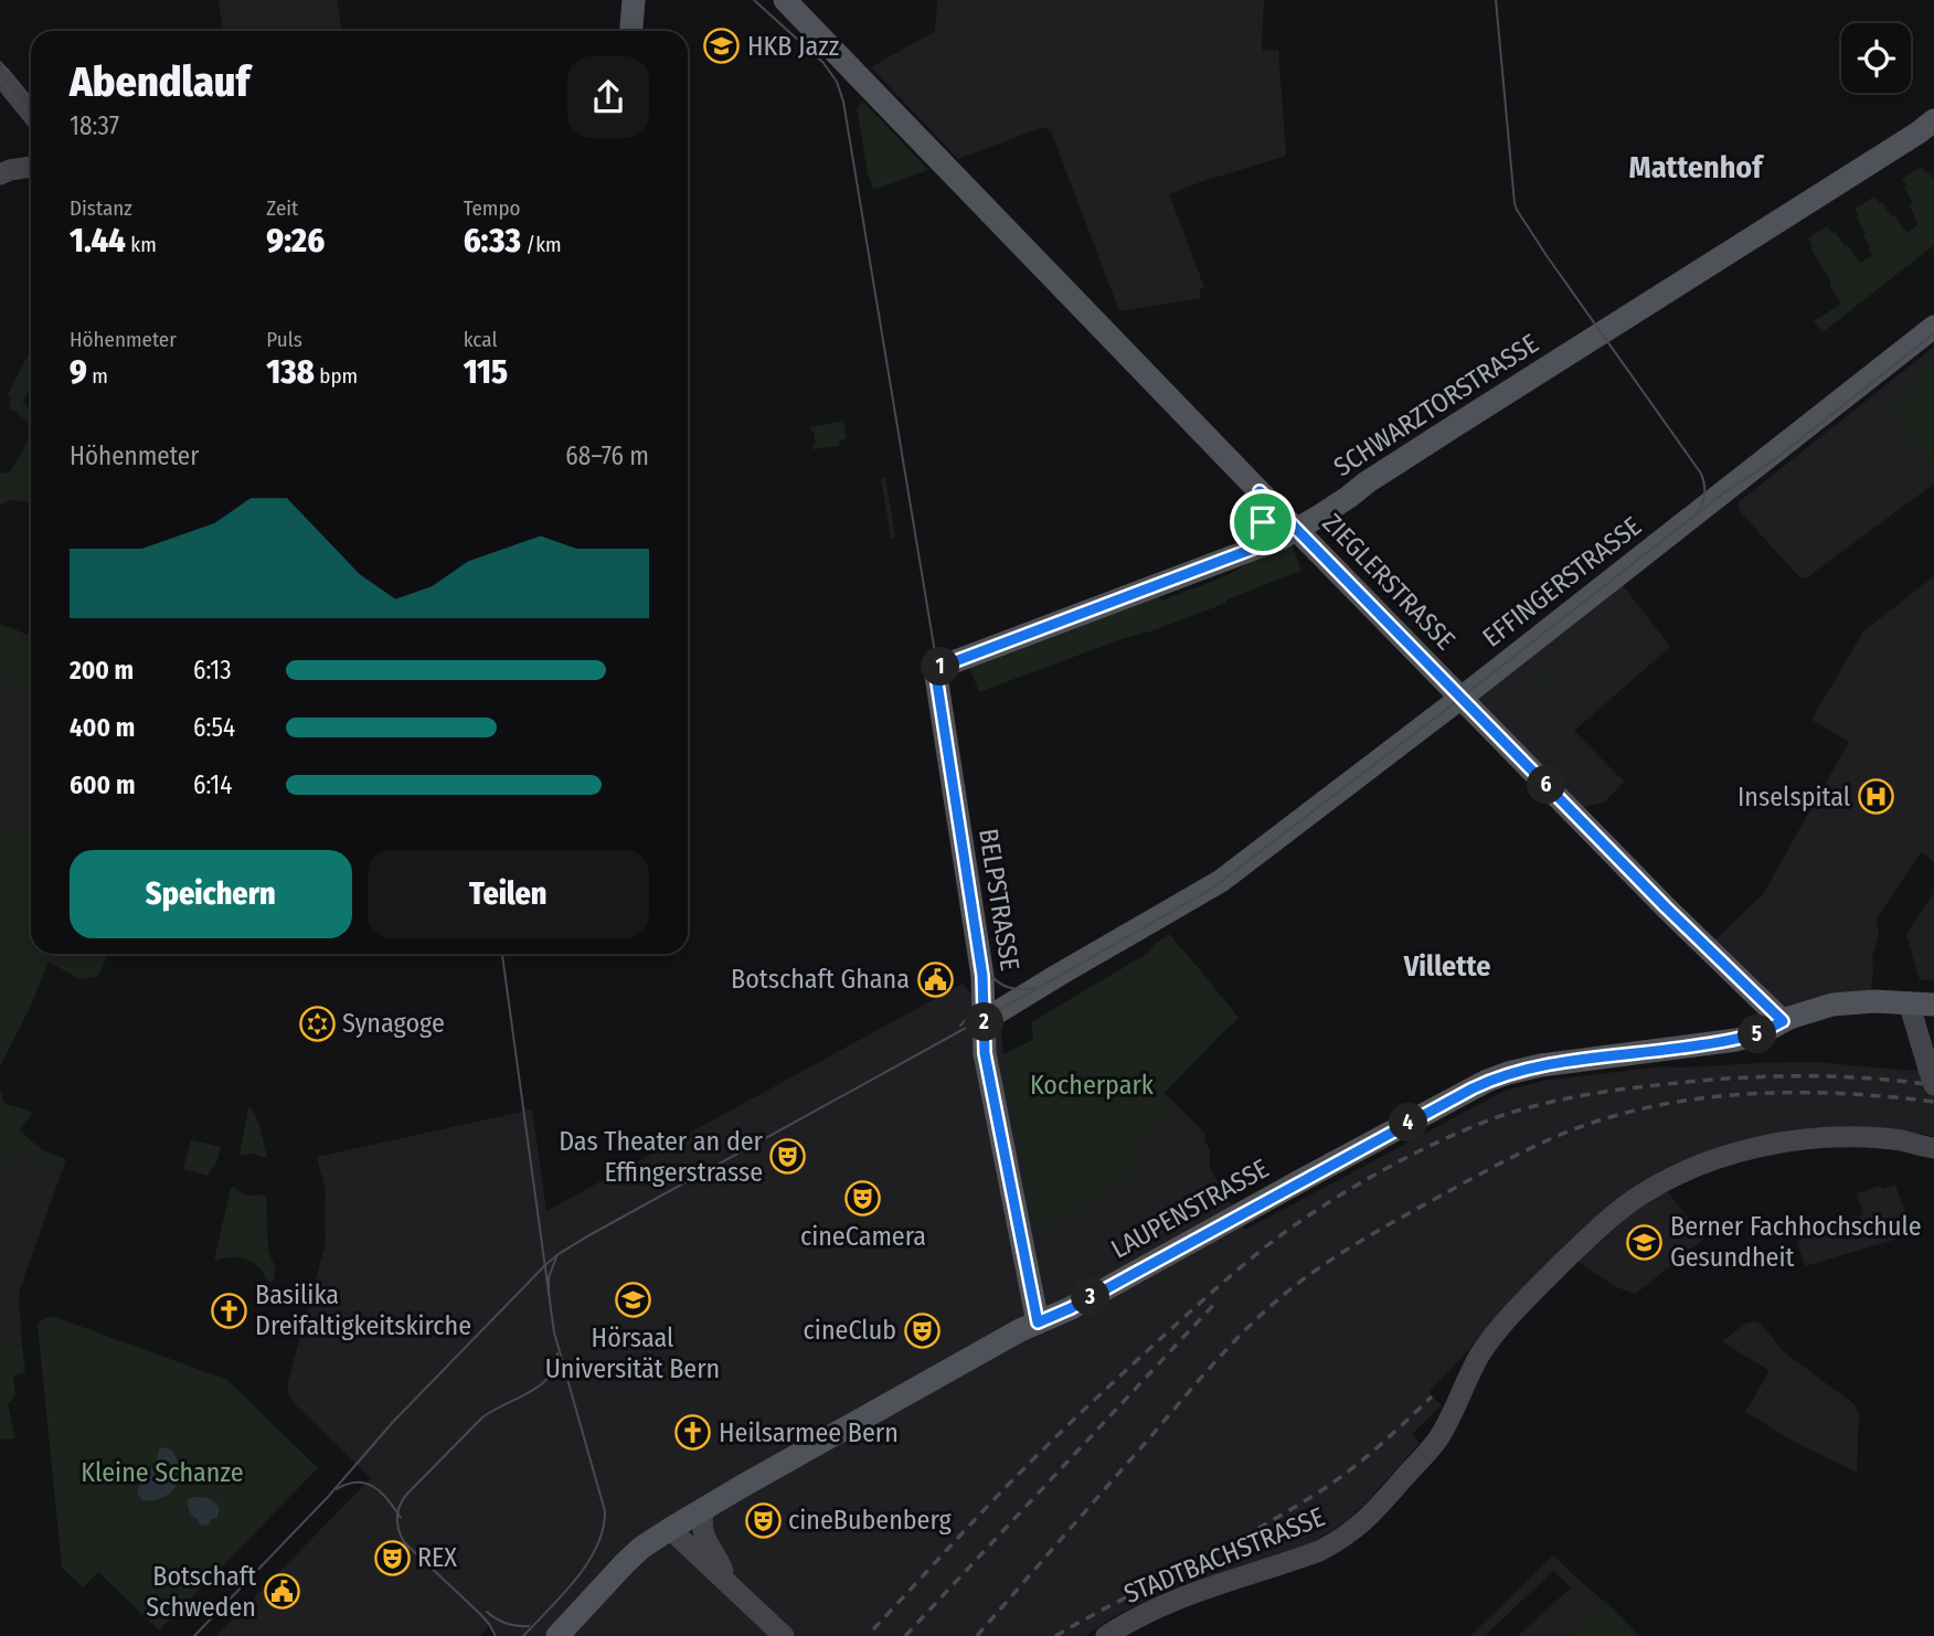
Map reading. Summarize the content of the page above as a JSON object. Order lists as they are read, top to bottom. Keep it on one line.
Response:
{"streets":{"main road":["SCHWARZTORSTRASSE","ZIEGLERSTRASSE","EFFINGERSTRASSE","BELPSTRASSE","LAUPENSTRASSE","STADTBACHSTRASSE"]},"crossings":[["SCHWARZTORSTRASSE","ZIEGLERSTRASSE"],["SCHWARZTORSTRASSE","BELPSTRASSE"],["ZIEGLERSTRASSE","EFFINGERSTRASSE"],["ZIEGLERSTRASSE","LAUPENSTRASSE"],["EFFINGERSTRASSE","BELPSTRASSE"],["BELPSTRASSE","LAUPENSTRASSE"]],"districts":["Mattenhof","Villette"],"parks":["Kocherpark","Kleine Schanze"],"places":{"school or university":["HKB Jazz","Berner Fachhochschule Gesundheit","Hörsaal Universität Bern"],"hospital":["Inselspital"],"public building":["Botschaft Ghana","Botschaft Schweden"],"synagogue":["Synagoge"],"theatre":["Das Theater an der Effingerstrasse","cineCamera","cineClub","cineBubenberg","REX"],"church":["Basilika Dreifaltigkeitskirche","Heilsarmee Bern"]},"page":{"heading":["Abendlauf","18:37"],"stats":[["Distanz","1.44 km"],["Zeit","9:26"],["Tempo","6:33 /km"],["Höhenmeter","9 m"],["Puls","138 bpm"],["kcal","115"]],"chart":["Höhenmeter","68–76 m"],"list":[{"name":"200 m","note":"6:13"},{"name":"400 m","note":"6:54"},{"name":"600 m","note":"6:14"}],"pins":["1","6","2","5","4","3"],"buttons":["Speichern","Teilen"]}}
